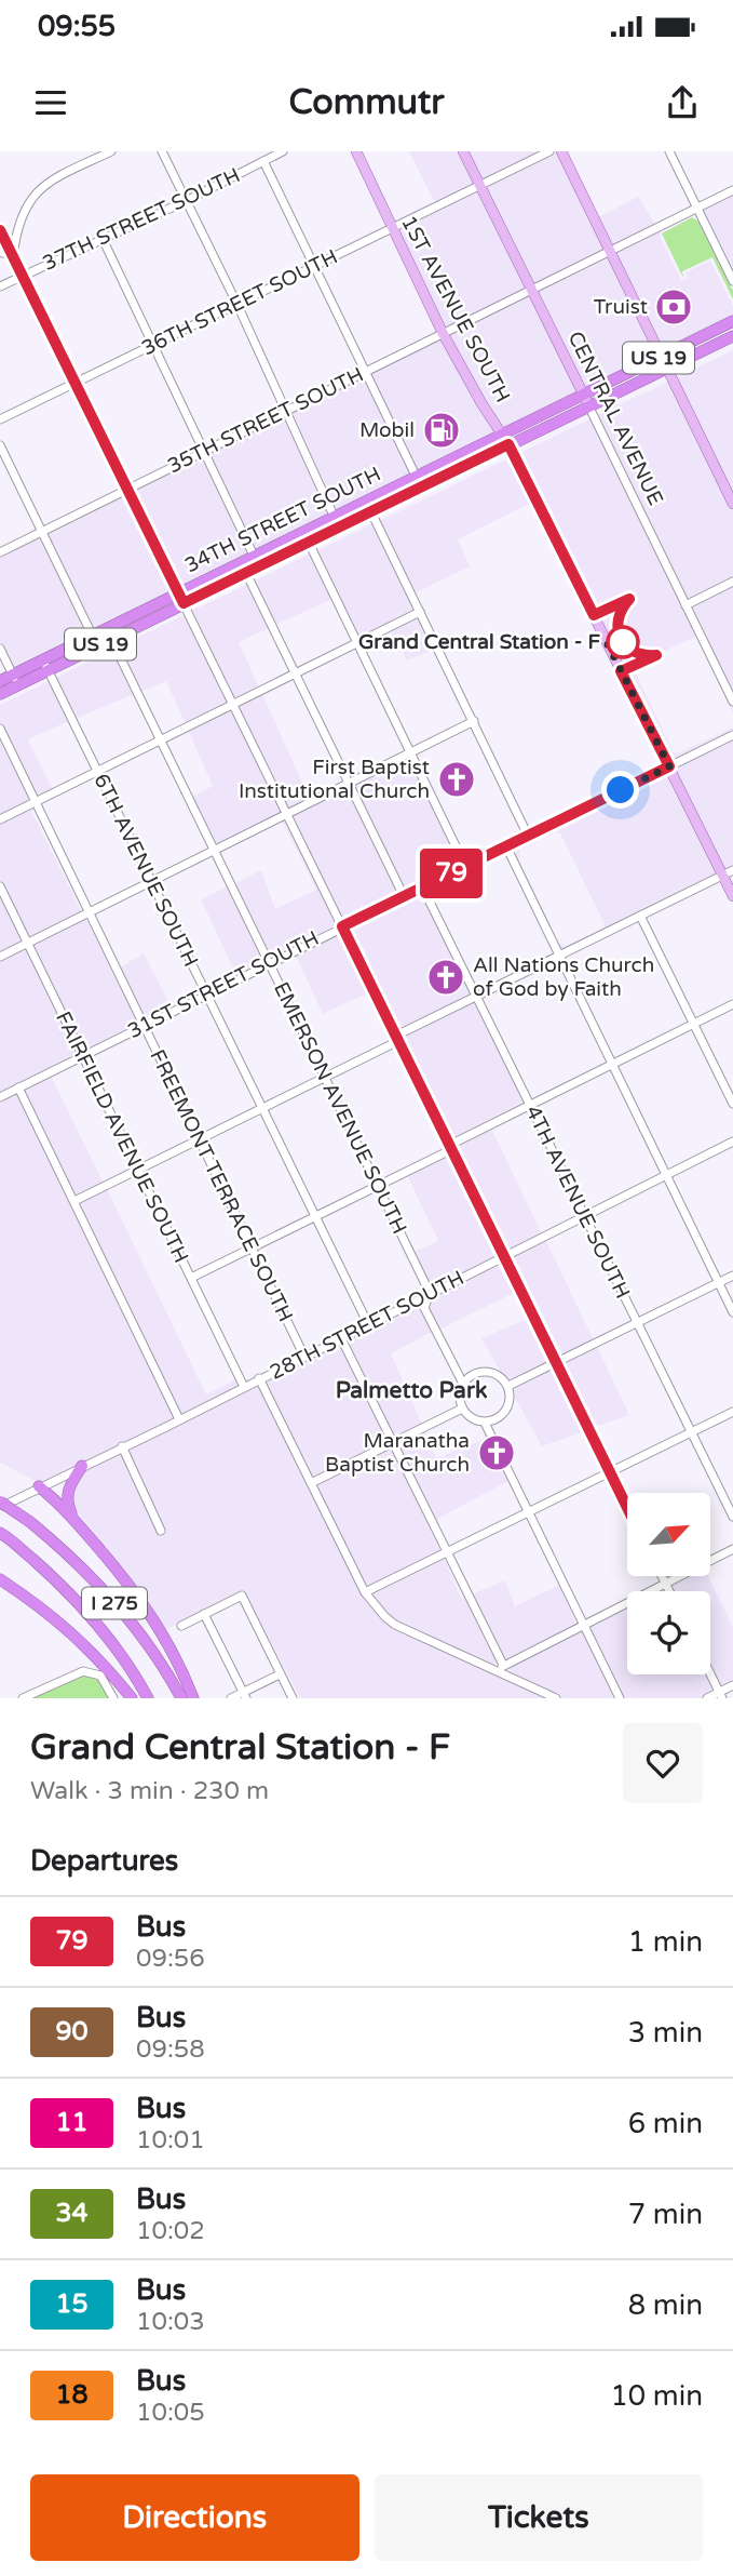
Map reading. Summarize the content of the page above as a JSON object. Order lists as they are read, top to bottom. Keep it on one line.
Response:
{"streets":{"highway":["US 19","34TH STREET SOUTH","I 275"],"main road":["1ST AVENUE SOUTH","CENTRAL AVENUE"],"street":["37TH STREET SOUTH","36TH STREET SOUTH","35TH STREET SOUTH","6TH AVENUE SOUTH","31ST STREET SOUTH","EMERSON AVENUE SOUTH","FAIRFIELD AVENUE SOUTH","FREEMONT TERRACE SOUTH","4TH AVENUE SOUTH","28TH STREET SOUTH"]},"crossings":[["36TH STREET SOUTH","1ST AVENUE SOUTH"],["36TH STREET SOUTH","CENTRAL AVENUE"],["1ST AVENUE SOUTH","35TH STREET SOUTH"],["1ST AVENUE SOUTH","34TH STREET SOUTH"],["1ST AVENUE SOUTH","31ST STREET SOUTH"],["US 19","CENTRAL AVENUE"],["US 19","34TH STREET SOUTH"],["CENTRAL AVENUE","35TH STREET SOUTH"],["CENTRAL AVENUE","34TH STREET SOUTH"],["34TH STREET SOUTH","6TH AVENUE SOUTH"],["34TH STREET SOUTH","EMERSON AVENUE SOUTH"],["6TH AVENUE SOUTH","31ST STREET SOUTH"],["6TH AVENUE SOUTH","28TH STREET SOUTH"],["31ST STREET SOUTH","EMERSON AVENUE SOUTH"],["31ST STREET SOUTH","FAIRFIELD AVENUE SOUTH"],["31ST STREET SOUTH","FREEMONT TERRACE SOUTH"],["31ST STREET SOUTH","4TH AVENUE SOUTH"],["EMERSON AVENUE SOUTH","28TH STREET SOUTH"],["FAIRFIELD AVENUE SOUTH","28TH STREET SOUTH"],["FREEMONT TERRACE SOUTH","28TH STREET SOUTH"],["4TH AVENUE SOUTH","28TH STREET SOUTH"],["28TH STREET SOUTH","I 275"]],"districts":["Palmetto Park"],"places":{"bank":["Truist"],"fuel station":["Mobil"],"other":["Grand Central Station - F"],"church":["First Baptist Institutional Church","All Nations Church of God by Faith","Maranatha Baptist Church"]},"lines":["bus line 79"],"north":"top right","page":{"status":"09:55","header":"Commutr","on_map":"79","heading":[["Grand Central Station - F","Walk · 3 min · 230 m"],"Departures"],"list":[{"mark":"79","name":"Bus","note":"09:56","value":"1 min"},{"mark":"90","name":"Bus","note":"09:58","value":"3 min"},{"mark":"11","name":"Bus","note":"10:01","value":"6 min"},{"mark":"34","name":"Bus","note":"10:02","value":"7 min"},{"mark":"15","name":"Bus","note":"10:03","value":"8 min"},{"mark":"18","name":"Bus","note":"10:05","value":"10 min"}],"buttons":["Directions","Tickets"]}}
